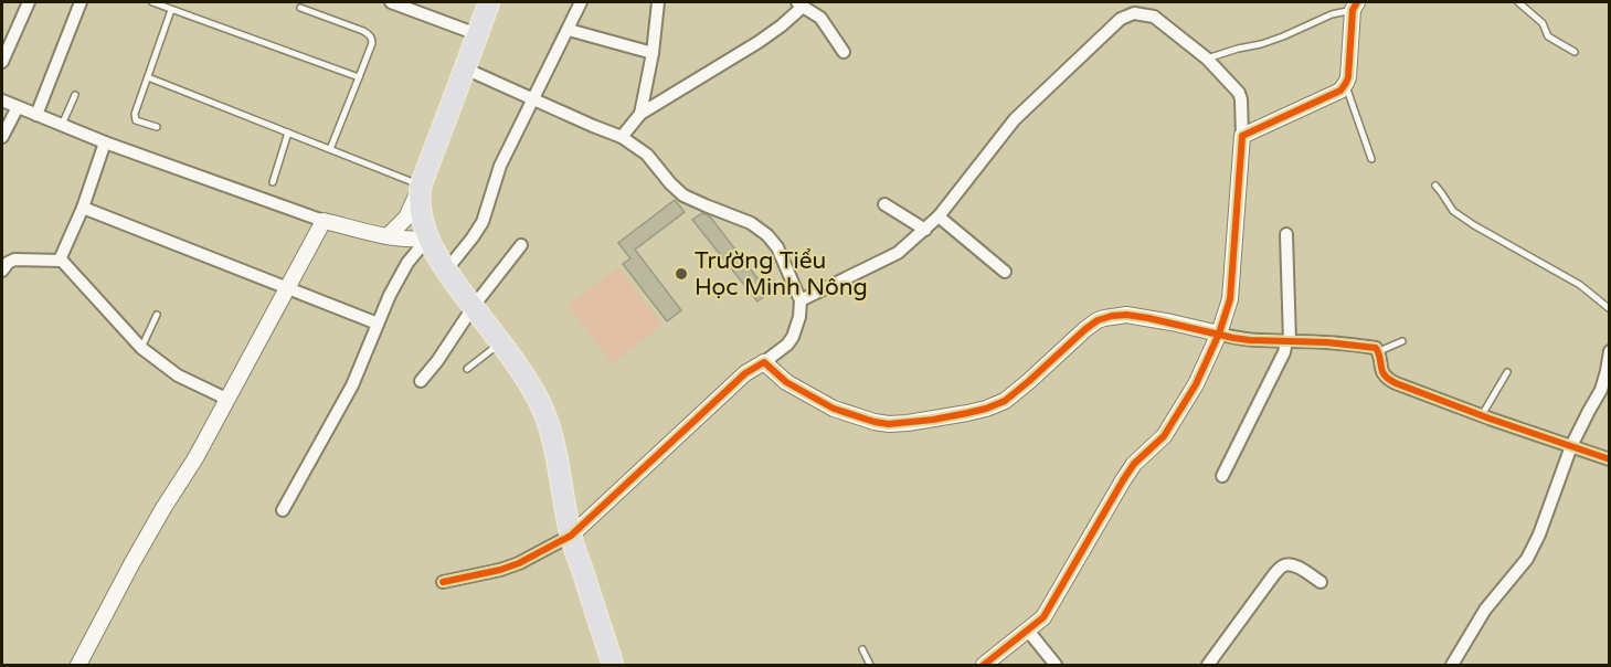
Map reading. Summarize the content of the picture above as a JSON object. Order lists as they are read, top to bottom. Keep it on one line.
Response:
{"places":["Trường Tiểu Học Minh Nông"]}
